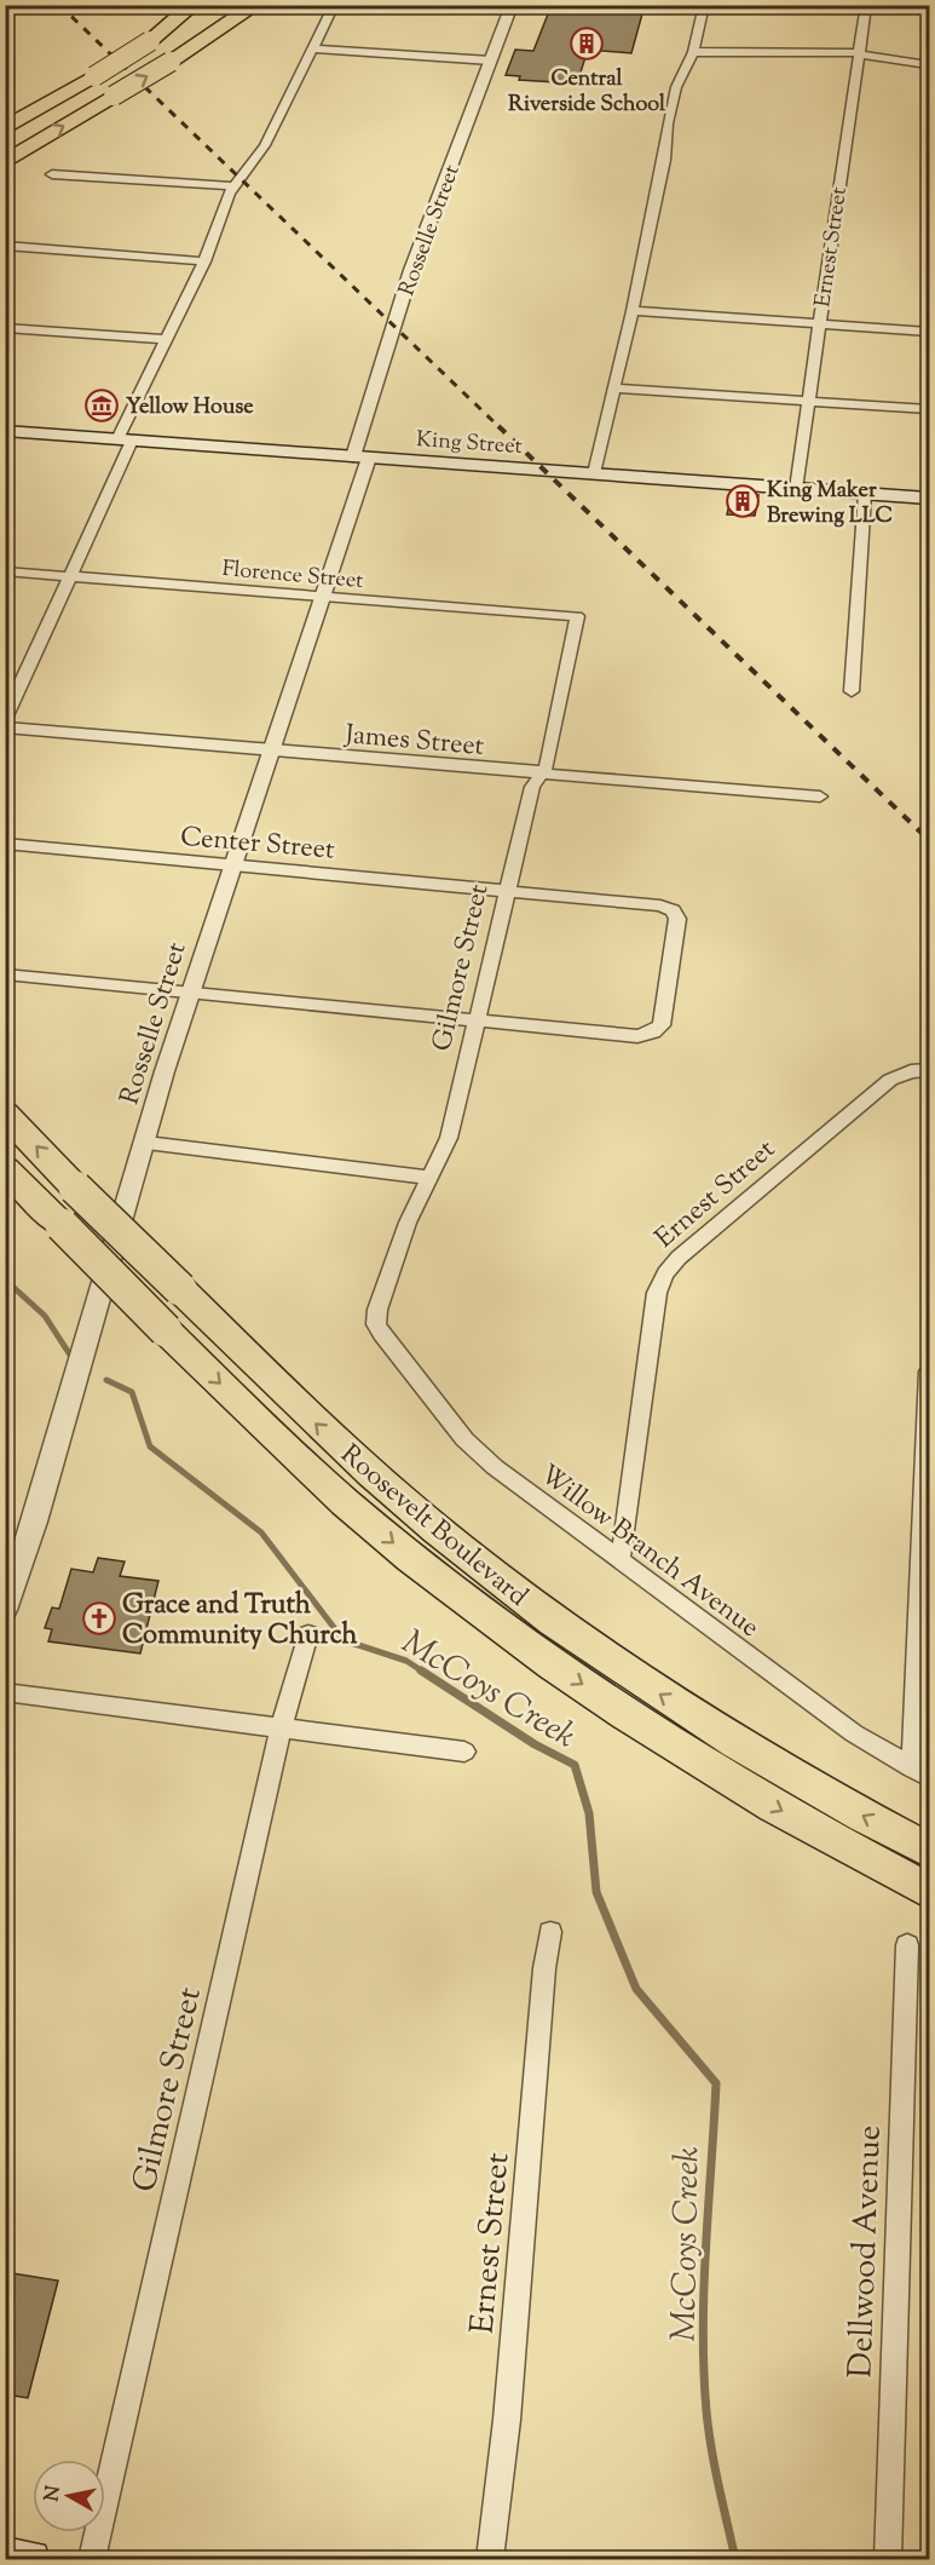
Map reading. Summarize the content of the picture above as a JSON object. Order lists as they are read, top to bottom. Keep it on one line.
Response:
{"streets":{"highway":["Roosevelt Boulevard"],"main road":["King Street"],"street":["Rosselle Street","Ernest Street","Florence Street","James Street","Center Street","Gilmore Street","Willow Branch Avenue","Dellwood Avenue"]},"crossings":[["Rosselle Street","King Street"],["Rosselle Street","Florence Street"],["Rosselle Street","James Street"],["Rosselle Street","Center Street"],["Ernest Street","King Street"],["Ernest Street","Willow Branch Avenue"],["Florence Street","Gilmore Street"],["James Street","Gilmore Street"],["Center Street","Gilmore Street"],["Gilmore Street","Willow Branch Avenue"]],"water":["McCoys Creek"],"places":{"building":["Central Riverside School","King Maker Brewing LLC"],"museum":["Yellow House"],"church":["Grace and Truth Community Church"]},"north":"left"}
